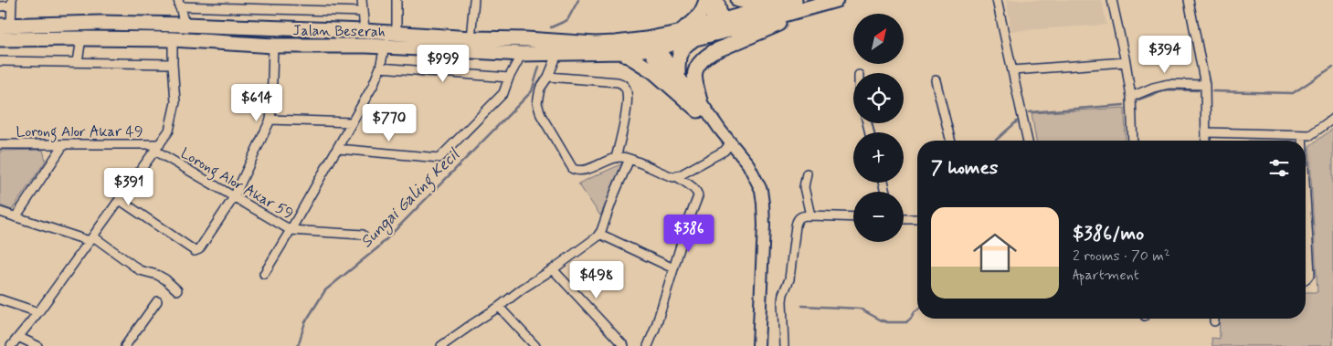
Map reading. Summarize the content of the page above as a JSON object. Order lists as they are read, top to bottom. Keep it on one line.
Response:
{"streets":{"highway":["Jalan Beserah"],"street":["Lorong Alor Akar 49","Lorong Alor Akar 59"]},"crossings":[["Lorong Alor Akar 49","Lorong Alor Akar 59"]],"water":["Sungai Galing Kecil"],"north":"top right","page":{"map_buttons":["+","−"],"price":["$394","$999","$614","$770","$391","$386","$498"],"heading":"7 homes","list":[{"name":"$386/mo","note":"2 rooms · 70 m² · Apartment"}]}}
